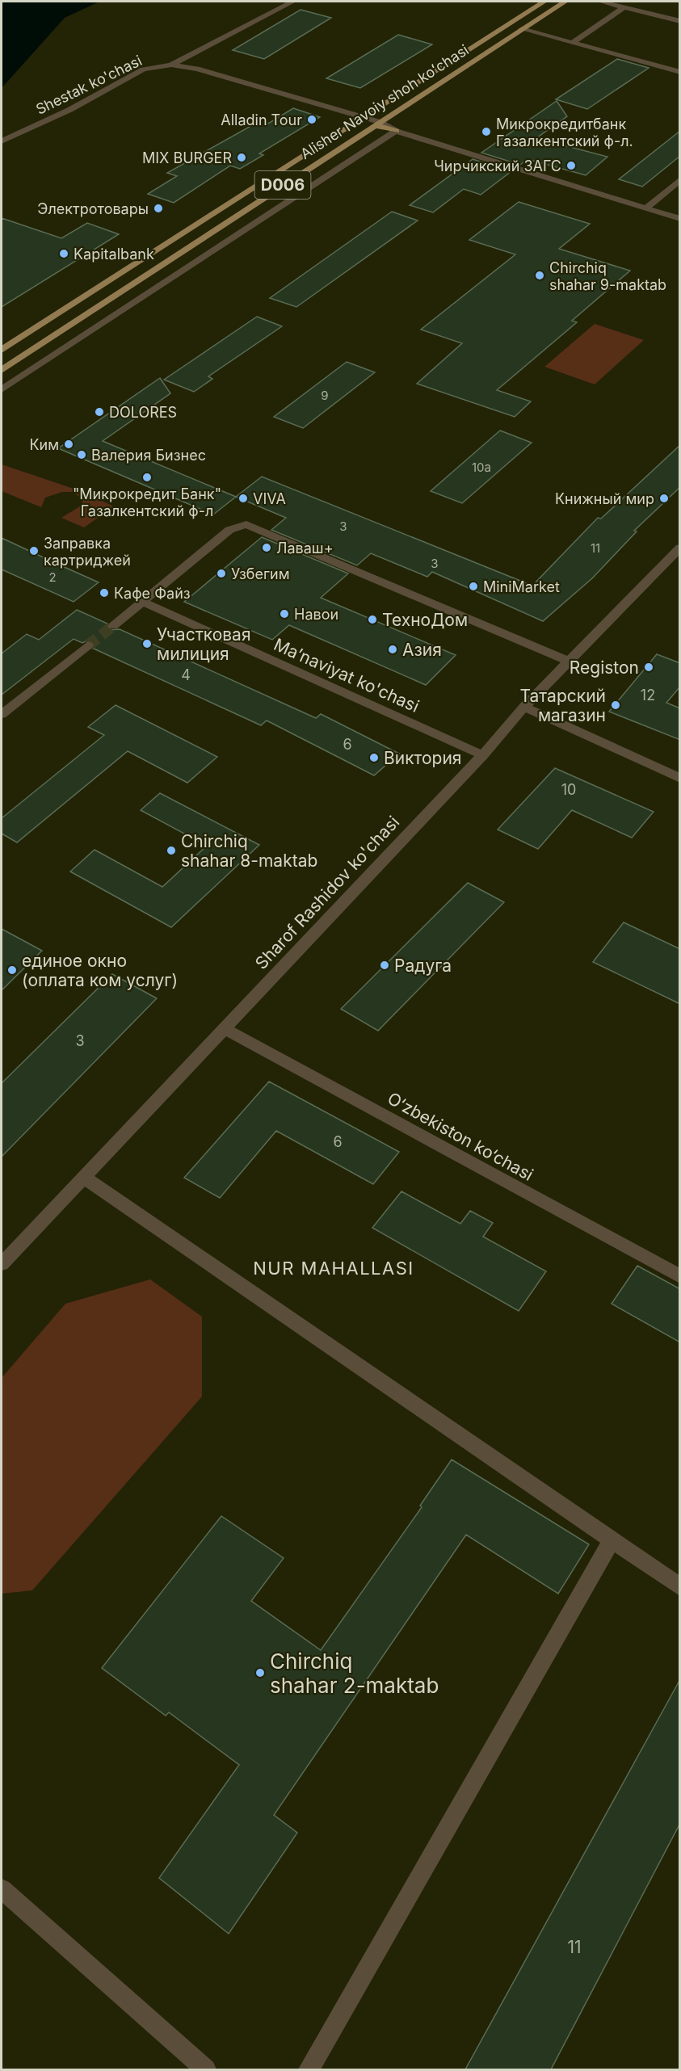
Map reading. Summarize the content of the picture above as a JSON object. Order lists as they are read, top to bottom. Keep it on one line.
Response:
{"streets":{"main road":["Alisher Navoiy shoh koʻchasi","D006"],"street":["Shestak ko'chasi","Ma’naviyat ko'chasi","Sharof Rashidov ko'chasi","O‘zbekiston ko‘chasi"]},"crossings":[["Ma’naviyat ko'chasi","Sharof Rashidov ko'chasi"],["Sharof Rashidov ko'chasi","O‘zbekiston ko‘chasi"]],"districts":["NUR MAHALLASI"],"places":["Alladin Tour","Микрокредитбанк Газалкентский ф-л.","MIX BURGER","Чирчикский ЗАГС","Электротовары","Kapitalbank","Chirchiq shahar 9-maktab","DOLORES","Ким","Валерия Бизнес","\"Микрокредит Банк\" Газалкентский ф-л","VIVA","Книжный мир","Лаваш+","Заправка картриджей","Узбегим","MiniMarket","Кафе Файз","Навои","ТехноДом","Участковая милиция","Азия","Registon","Татарский магазин","Виктория","Chirchiq shahar 8-maktab","Радуга","единое окно (оплата ком услуг)","Chirchiq shahar 2-maktab"],"house_numbers":["9","10a","3","11","3","2","4","12","6","10","3","6","11"]}
